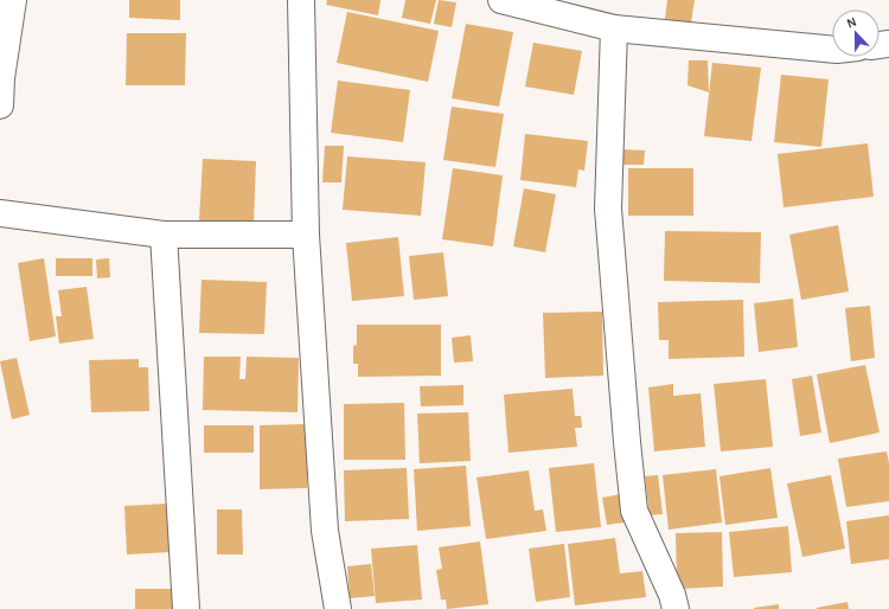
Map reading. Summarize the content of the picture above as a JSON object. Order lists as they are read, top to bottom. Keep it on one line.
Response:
{"north":"top"}
